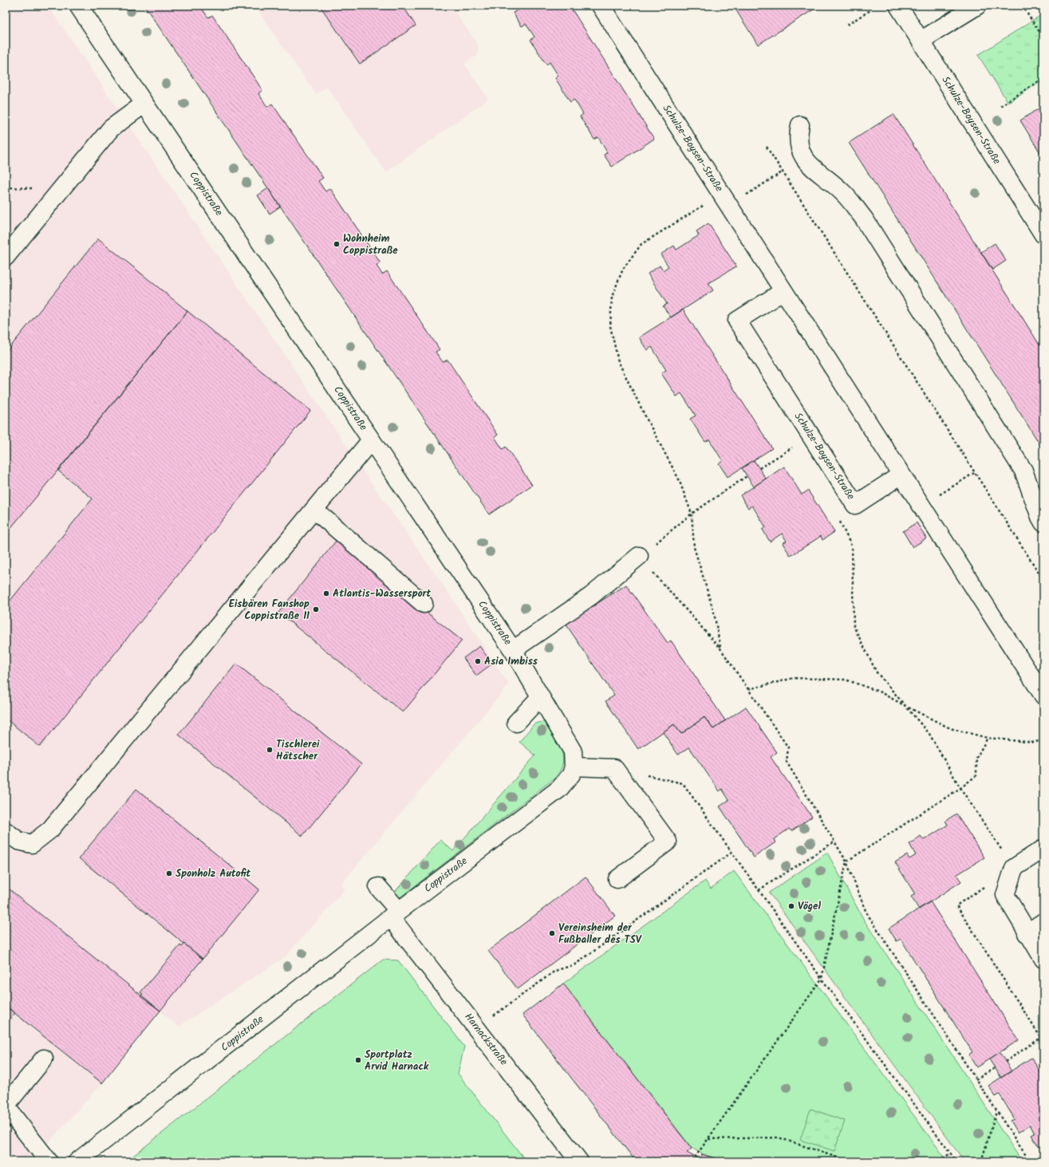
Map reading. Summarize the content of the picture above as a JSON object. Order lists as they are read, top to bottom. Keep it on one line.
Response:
{"streets":{"street":["Schulze-Boysen-Straße","Coppistraße","Harnackstraße"]},"crossings":[["Coppistraße","Harnackstraße"]],"places":["Wohnheim Coppistraße","Atlantis-Wassersport","Eisbären Fanshop Coppistraße 11","Asia Imbiss","Tischlerei Hätscher","Sponholz Autofit","Vögel","Vereinsheim der Fußballer des TSV","Sportplatz Arvid Harnack"]}
